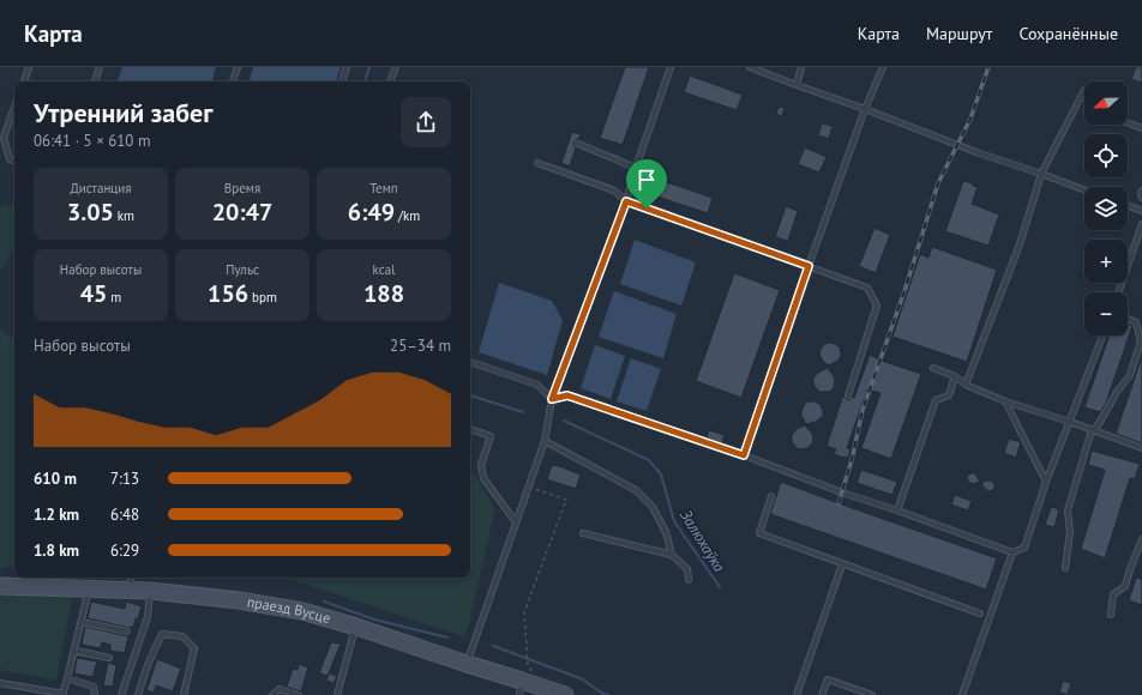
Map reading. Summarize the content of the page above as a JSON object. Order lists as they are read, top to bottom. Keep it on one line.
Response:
{"streets":{"street":["праезд Вусце"]},"water":["Залюхаўка"],"north":"left","page":{"header":"Карта","nav":["Карта","Маршрут","Сохранённые"],"map_buttons":["+","−"],"heading":["Утренний забег","06:41 · 5 × 610 m"],"stats":[["Дистанция","3.05 km"],["Время","20:47"],["Темп","6:49 /km"],["Набор высоты","45 m"],["Пульс","156 bpm"],["kcal","188"]],"chart":["Набор высоты","25–34 m"],"list":[{"name":"610 m","note":"7:13"},{"name":"1.2 km","note":"6:48"},{"name":"1.8 km","note":"6:29"}]}}
